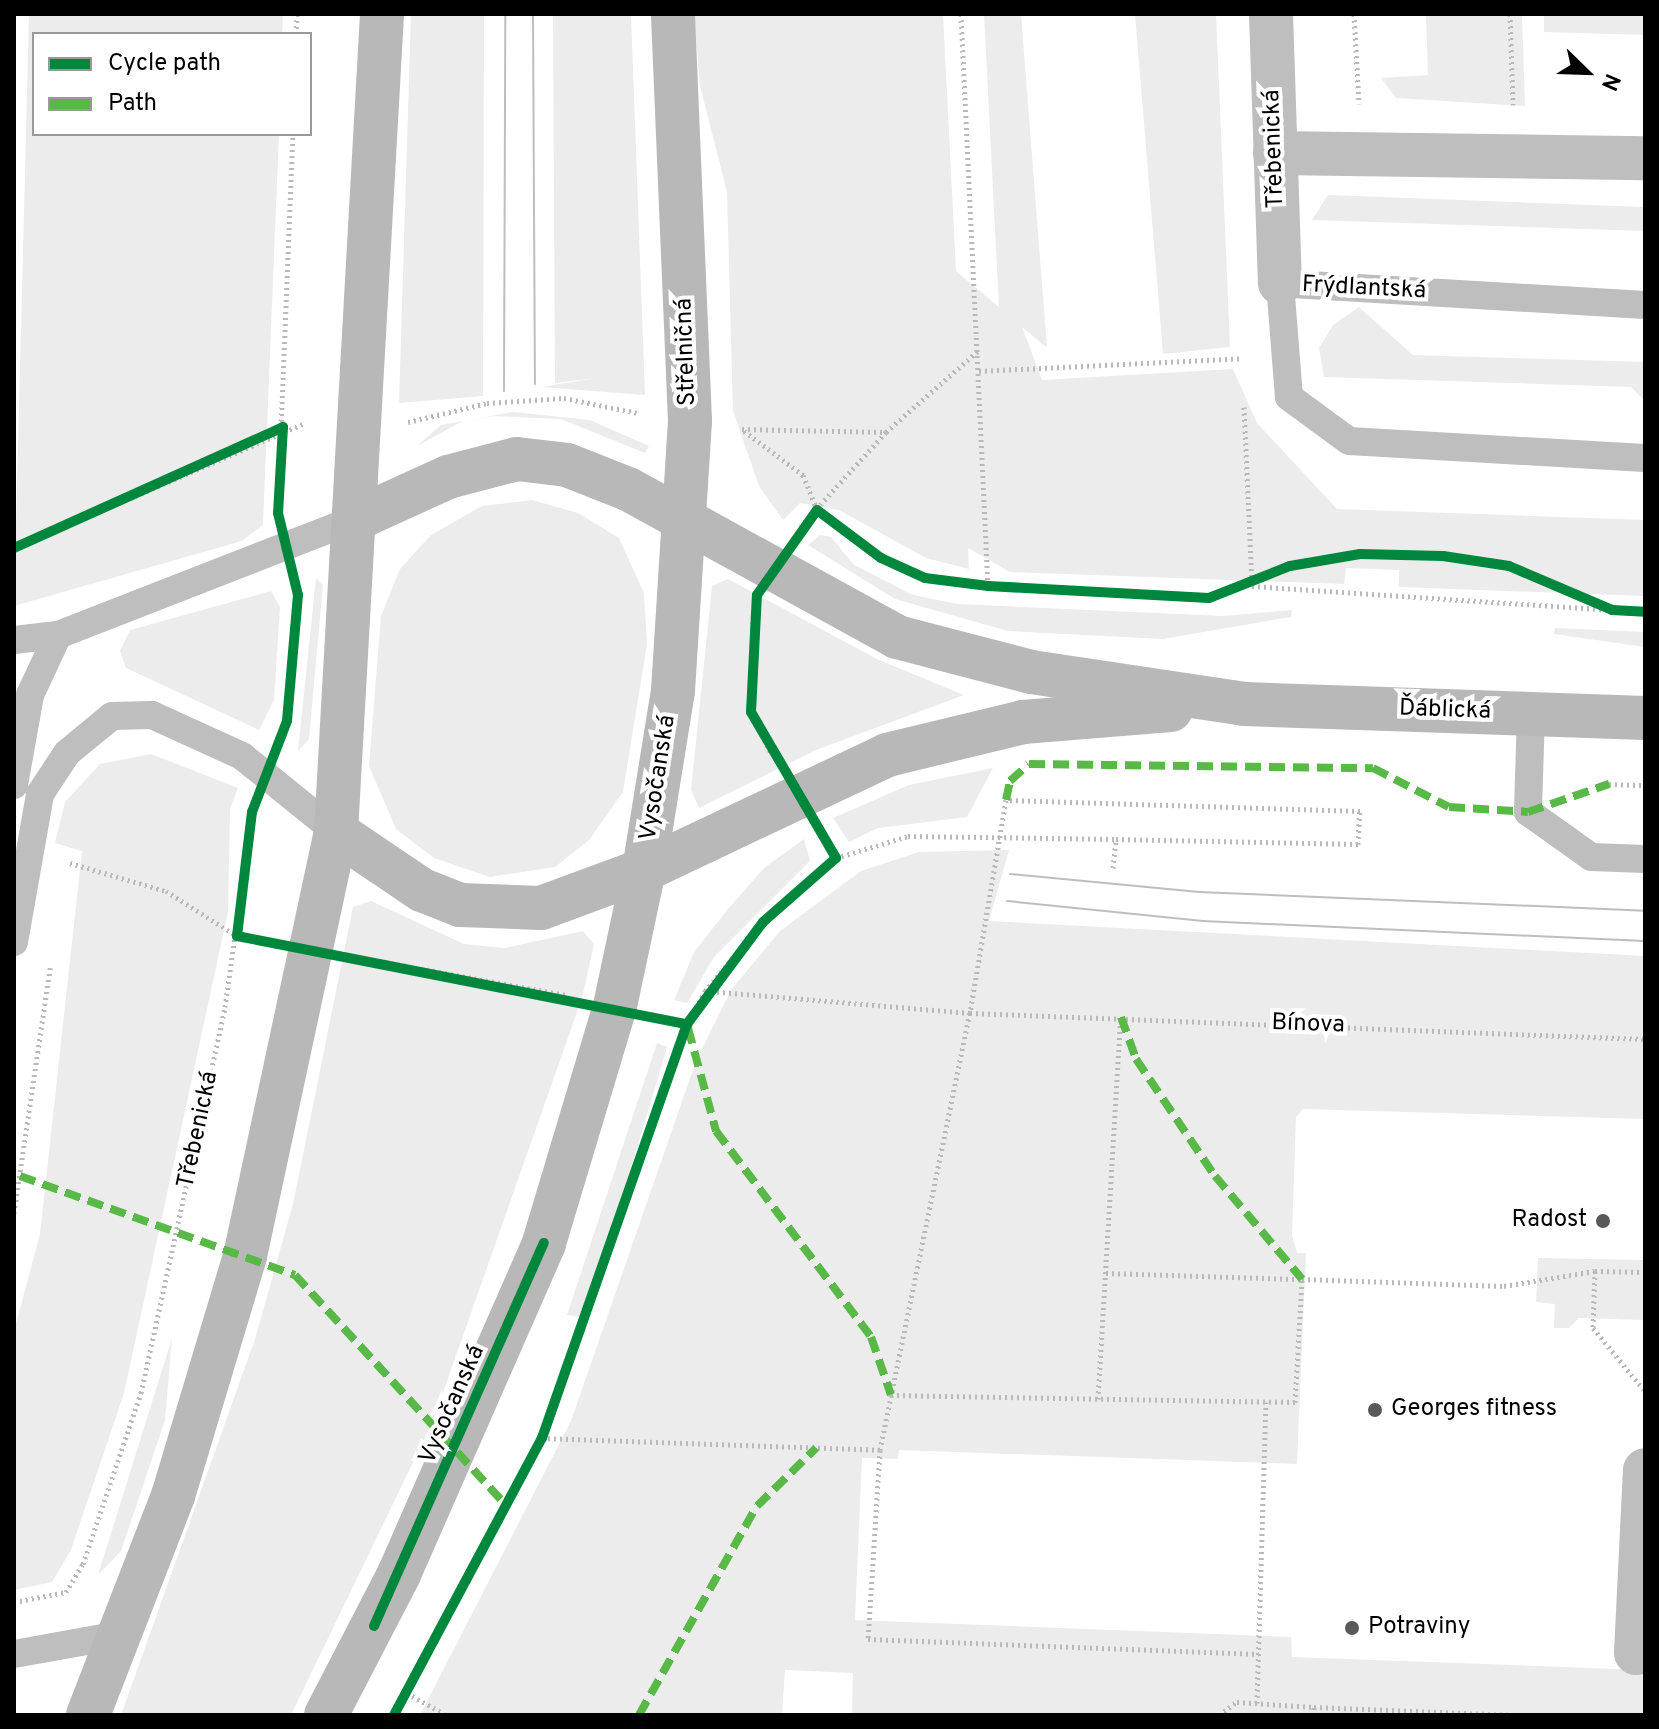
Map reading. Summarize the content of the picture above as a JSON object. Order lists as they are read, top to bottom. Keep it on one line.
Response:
{"streets":{"main road":["Střelničná","Ďáblická","Vysočanská"],"street":["Třebenická"],"lane":["Frýdlantská"],"path":["Bínova"]},"crossings":[["Třebenická","Frýdlantská"],["Střelničná","Vysočanská"]],"places":["Radost","Georges fitness","Potraviny"],"legend":["Cycle path","Path"],"north":"bottom right"}
